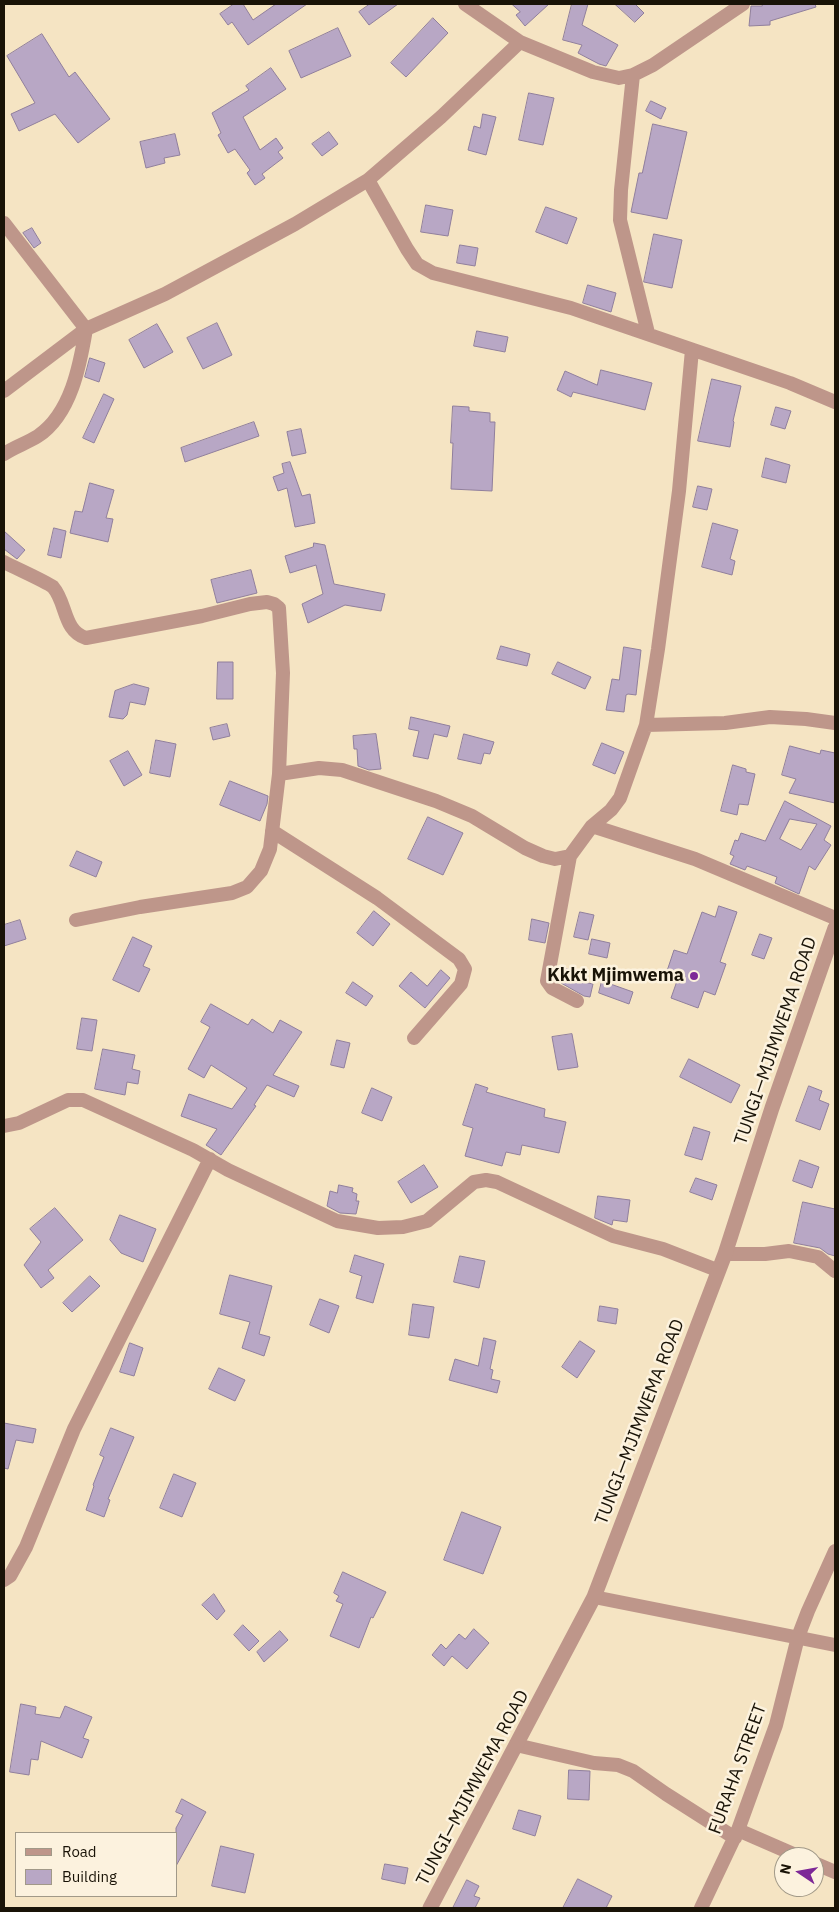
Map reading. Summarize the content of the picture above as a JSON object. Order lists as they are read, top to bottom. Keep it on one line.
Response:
{"streets":{"street":["TUNGI—MJIMWEMA ROAD","FURAHA STREET"]},"places":["Kkkt Mjimwema"],"legend":["Road","Building"],"north":"left"}
